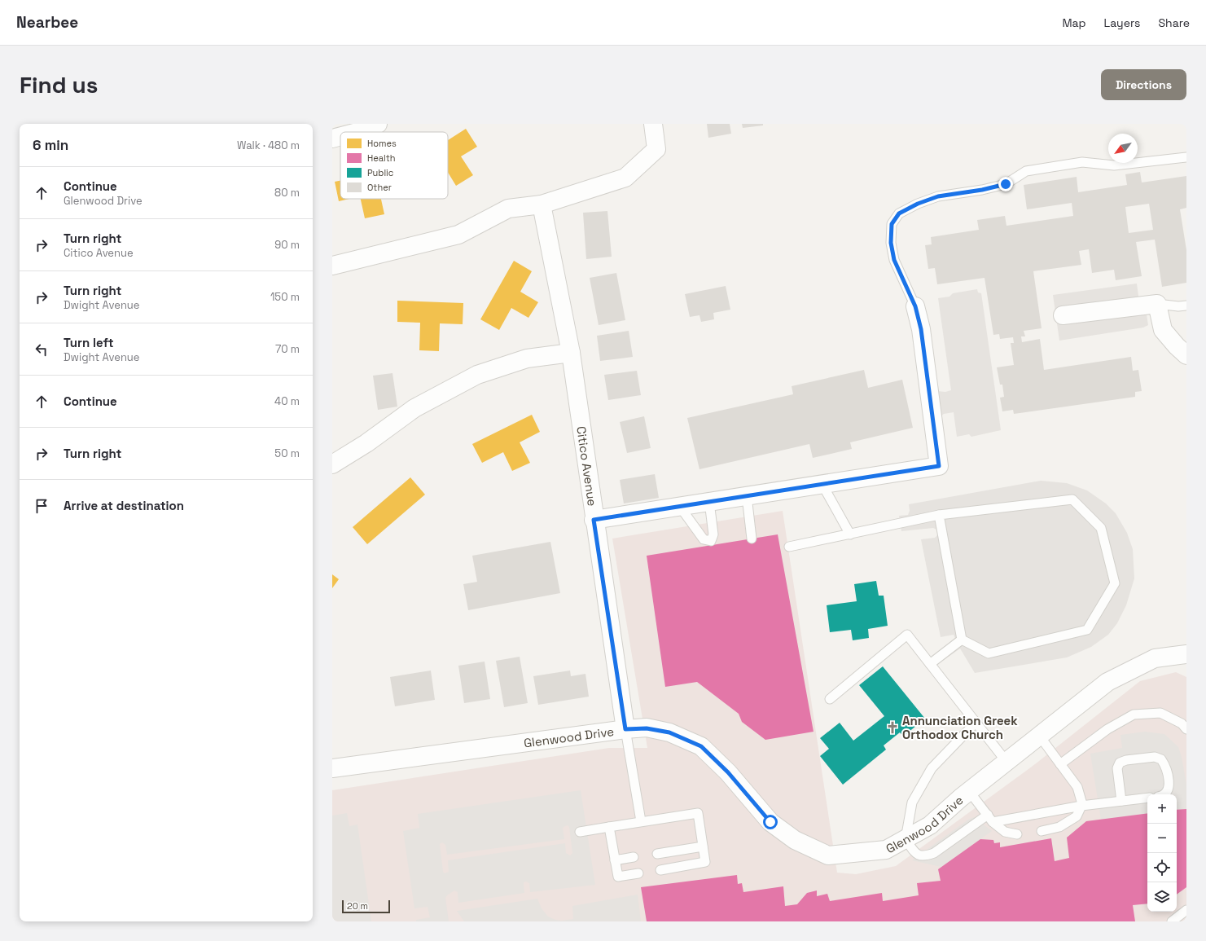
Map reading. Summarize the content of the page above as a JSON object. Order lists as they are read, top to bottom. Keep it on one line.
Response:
{"streets":{"street":["Citico Avenue","Glenwood Drive"]},"crossings":[["Citico Avenue","Glenwood Drive"]],"places":{"church":["Annunciation Greek Orthodox Church"]},"legend":["Homes","Health","Public","Other"],"scale_bar":"20 m","north":"bottom left","page":{"header":"Nearbee","nav":["Map","Layers","Share"],"buttons":"Directions","title":"Find us","heading":["6 min","Walk · 480 m"],"list":[["Continue","Glenwood Drive","80 m"],["Turn right","Citico Avenue","90 m"],["Turn right","Dwight Avenue","150 m"],["Turn left","Dwight Avenue","70 m"],["Continue","40 m"],["Turn right","50 m"],"Arrive at destination"],"map_buttons":["+","−"],"scale":"20 m"}}
